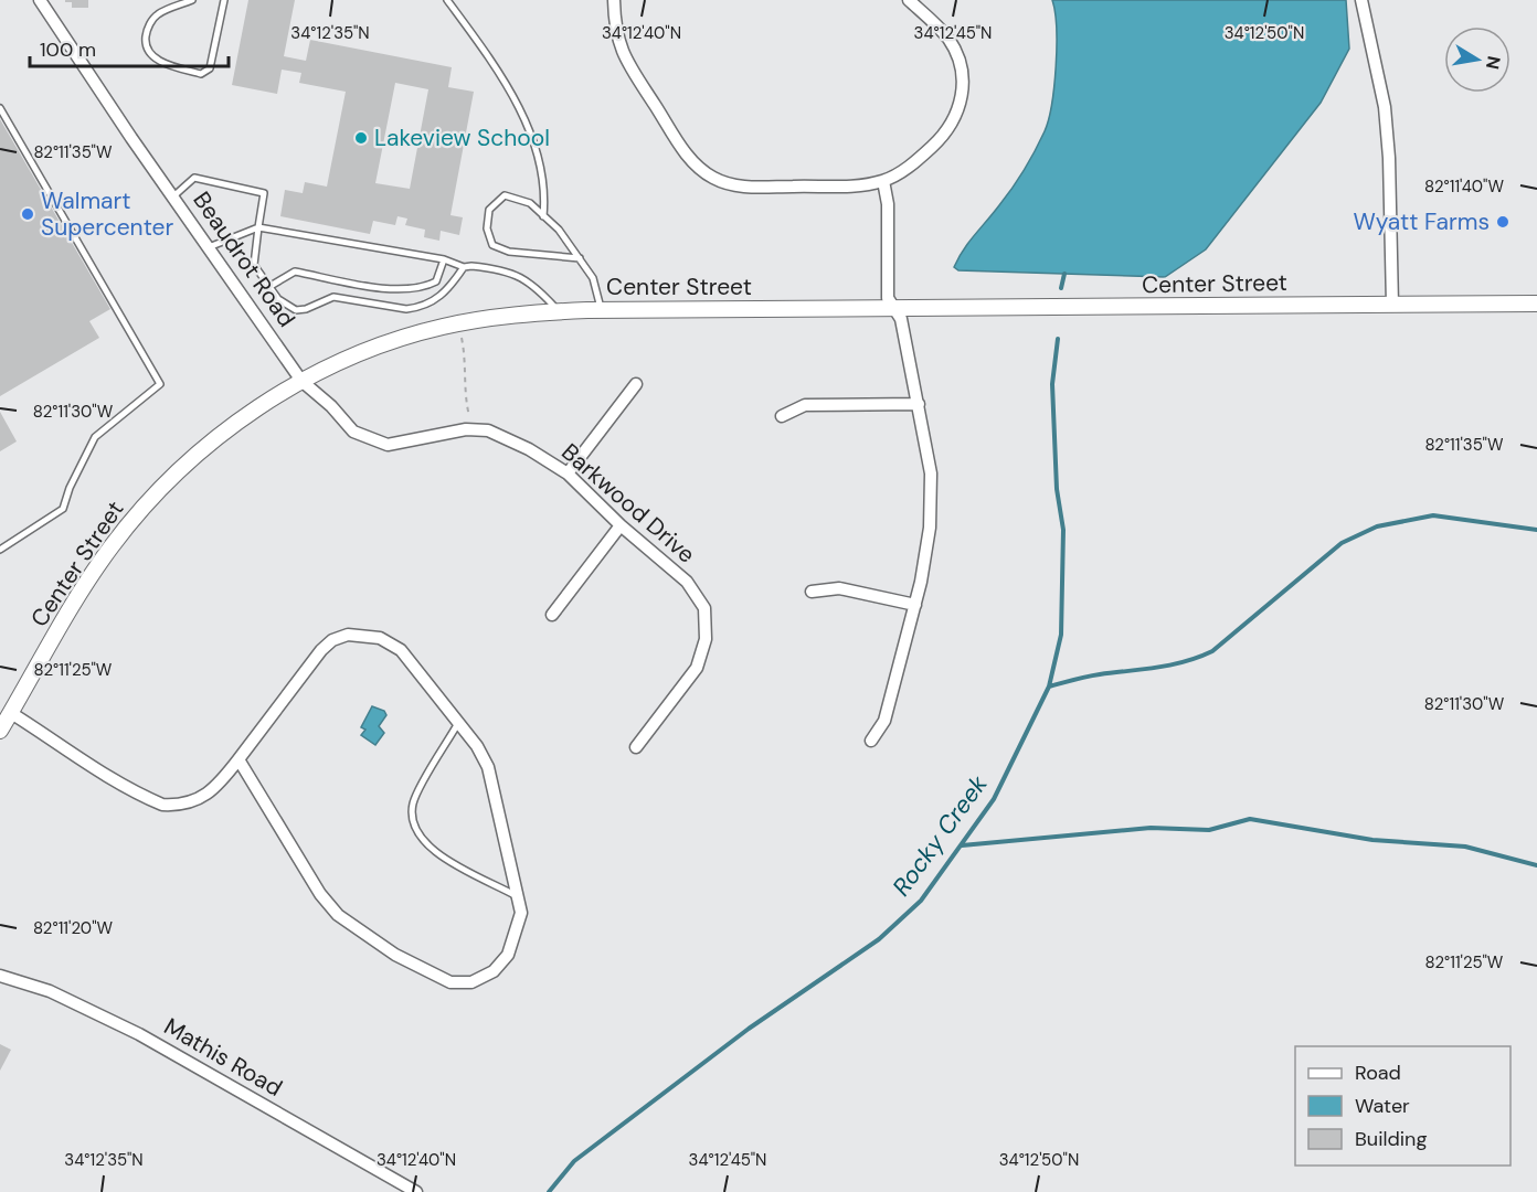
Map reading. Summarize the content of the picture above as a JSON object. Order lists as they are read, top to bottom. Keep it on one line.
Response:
{"streets":{"street":["Beaudrot Road","Center Street","Barkwood Drive","Mathis Road"]},"crossings":[["Beaudrot Road","Center Street"],["Beaudrot Road","Barkwood Drive"],["Center Street","Barkwood Drive"]],"water":["Rocky Creek"],"places":["Lakeview School","Walmart Supercenter","Wyatt Farms"],"legend":["Road","Water","Building"],"scale_bar":"100 m","north":"right","coordinates":["34°12'35\"N","34°12'40\"N","34°12'45\"N","34°12'50\"N","82°11'35\"W","82°11'40\"W","82°11'30\"W","82°11'25\"W","82°11'20\"W"]}
